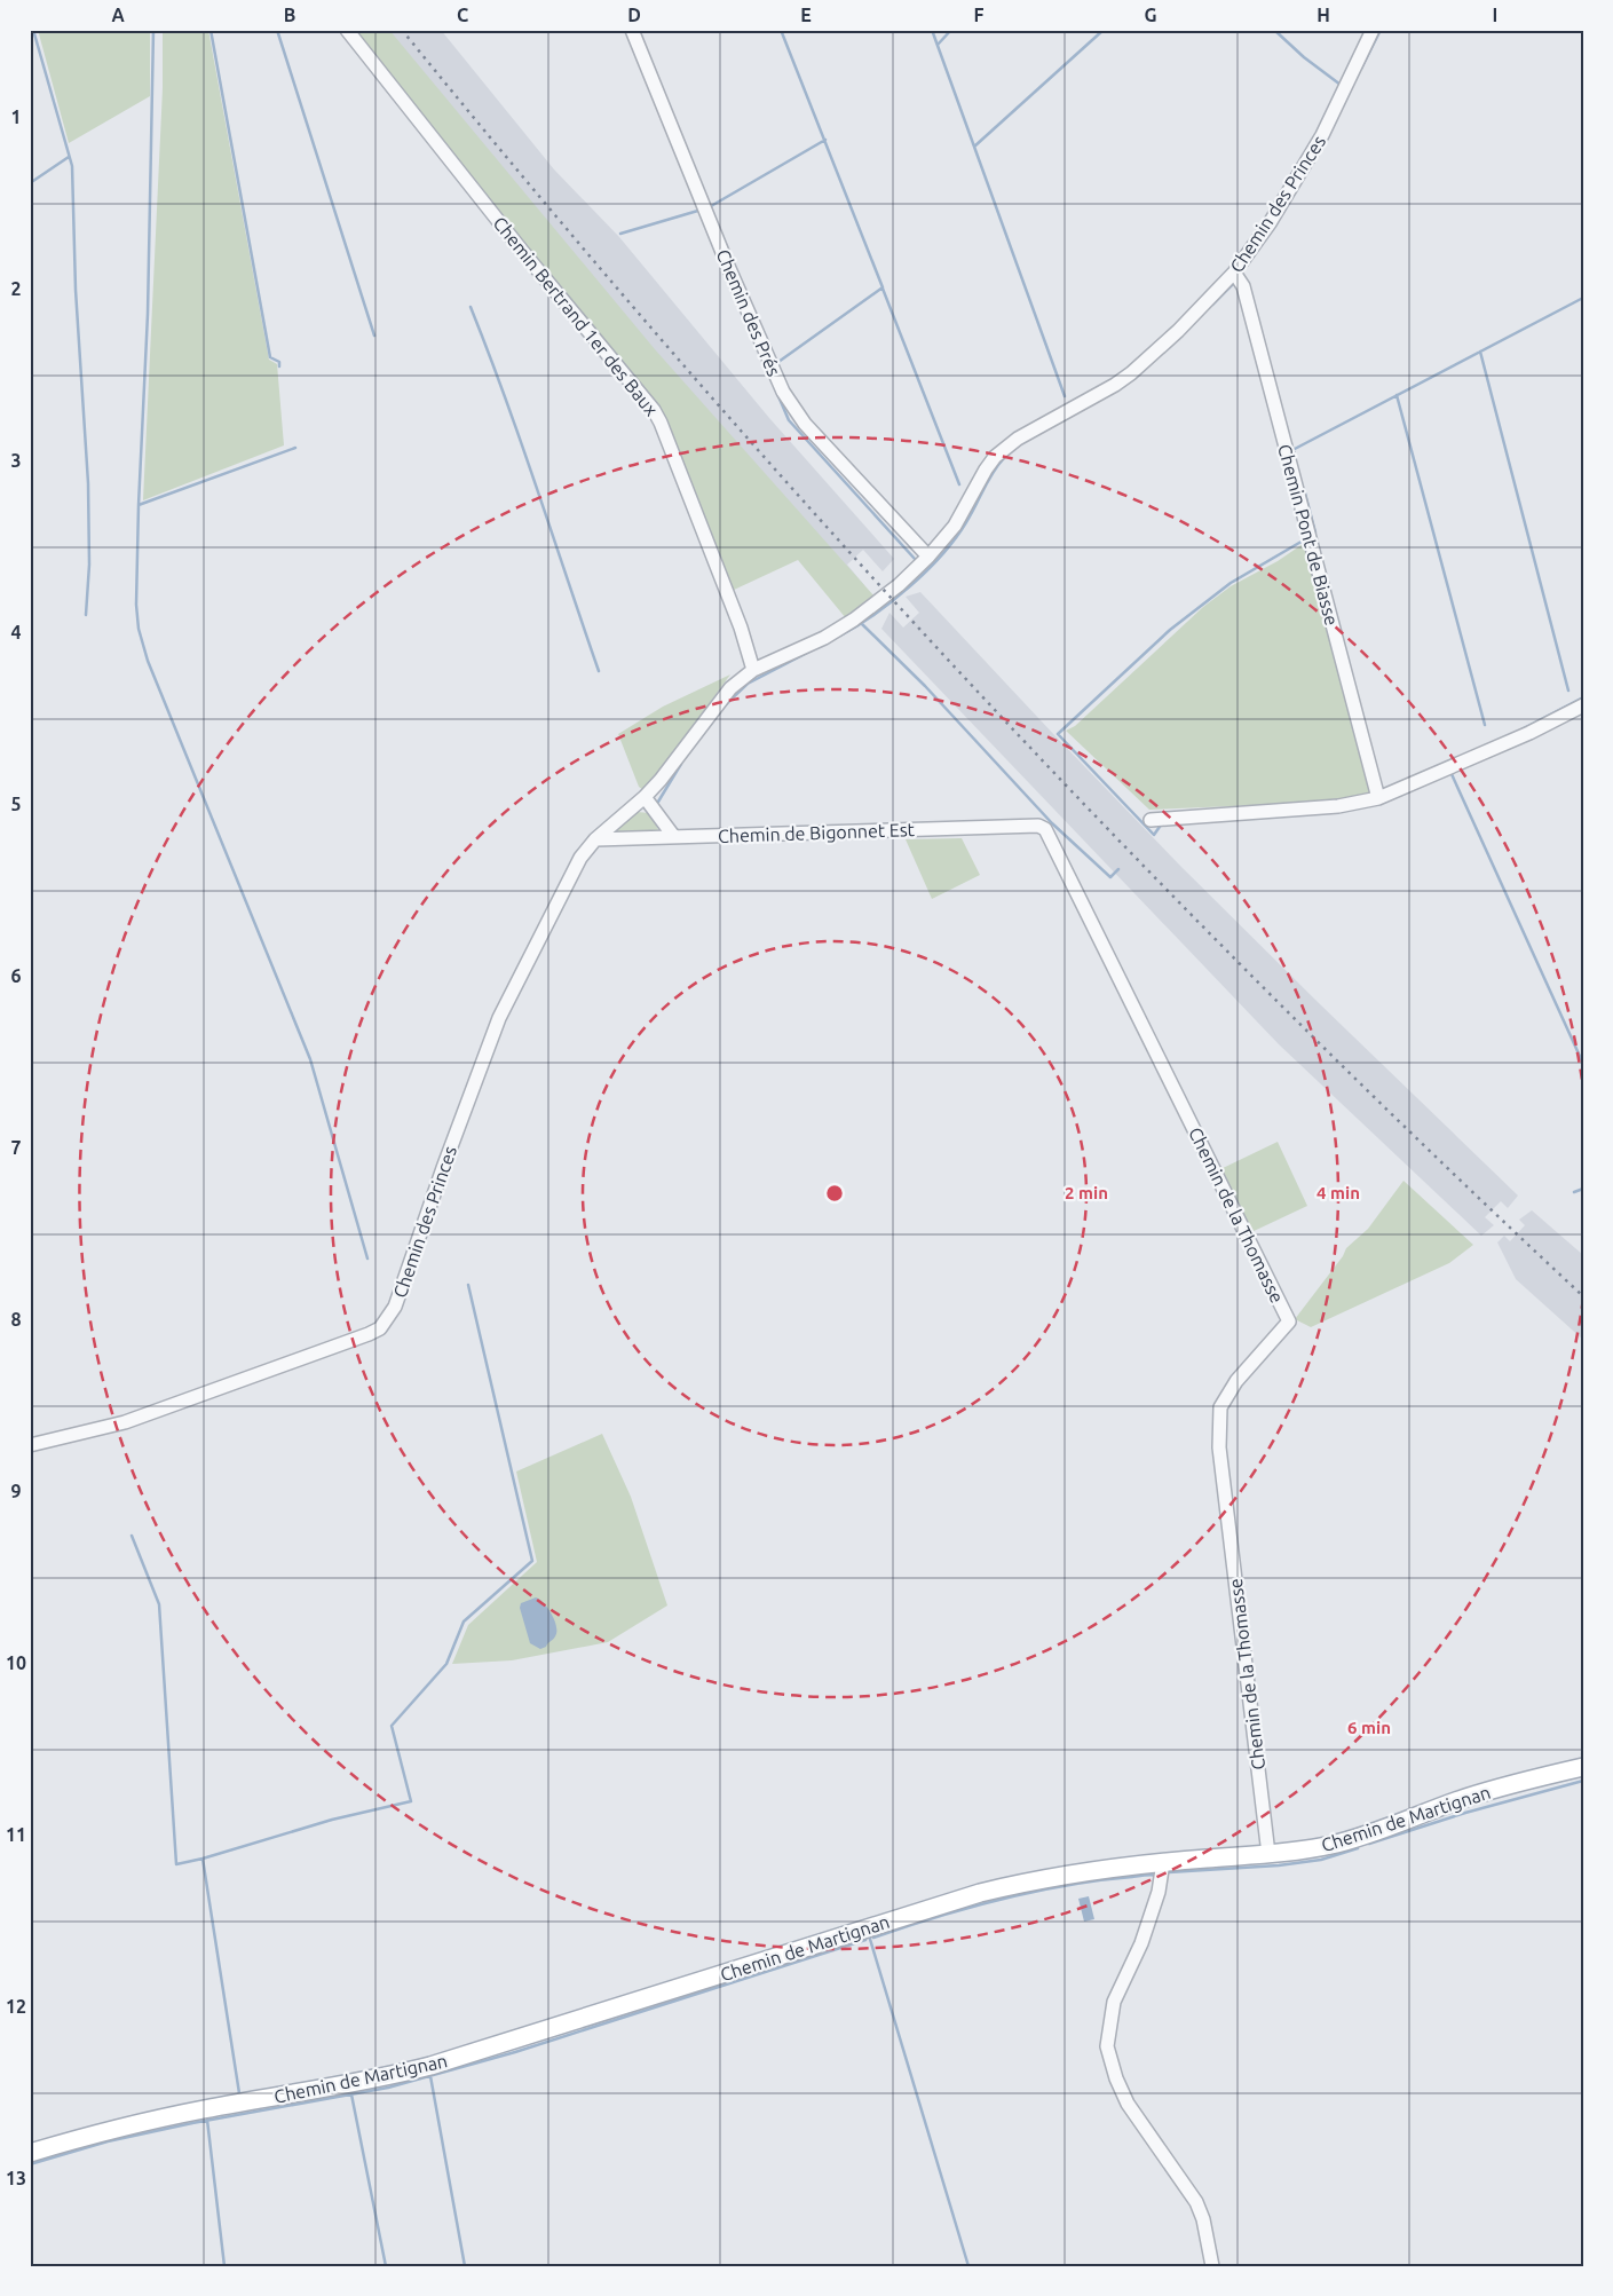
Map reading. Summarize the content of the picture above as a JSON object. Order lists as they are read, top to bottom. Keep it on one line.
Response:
{"streets":{"main road":["Chemin de Martignan"],"street":["Chemin des Princes","Chemin des Prés","Chemin Bertrand 1er des Baux","Chemin Pont de Biasse","Chemin de Bigonnet Est","Chemin de la Thomasse"]},"crossings":[["Chemin des Princes","Chemin des Prés"],["Chemin des Princes","Chemin Bertrand 1er des Baux"],["Chemin des Princes","Chemin Pont de Biasse"],["Chemin des Princes","Chemin de Bigonnet Est"],["Chemin de Bigonnet Est","Chemin de la Thomasse"],["Chemin de la Thomasse","Chemin de Martignan"]],"grid":{"columns":["A","B","C","D","E","F","G","H","I"],"rows":["1","2","3","4","5","6","7","8","9","10","11","12","13"]},"rings":["2 min","4 min","6 min"]}
